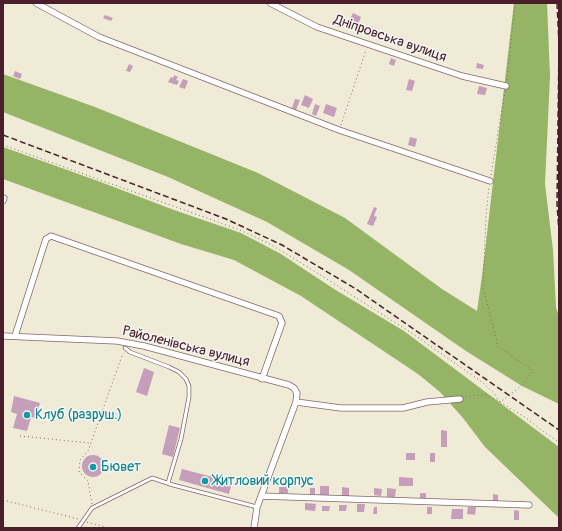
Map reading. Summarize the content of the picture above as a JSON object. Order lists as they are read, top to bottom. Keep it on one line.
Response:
{"streets":{"street":["Дніпровська вулиця","Райоленівська вулиця"]},"places":["Клуб (разруш.)","Бювет","Житловий корпус"]}
